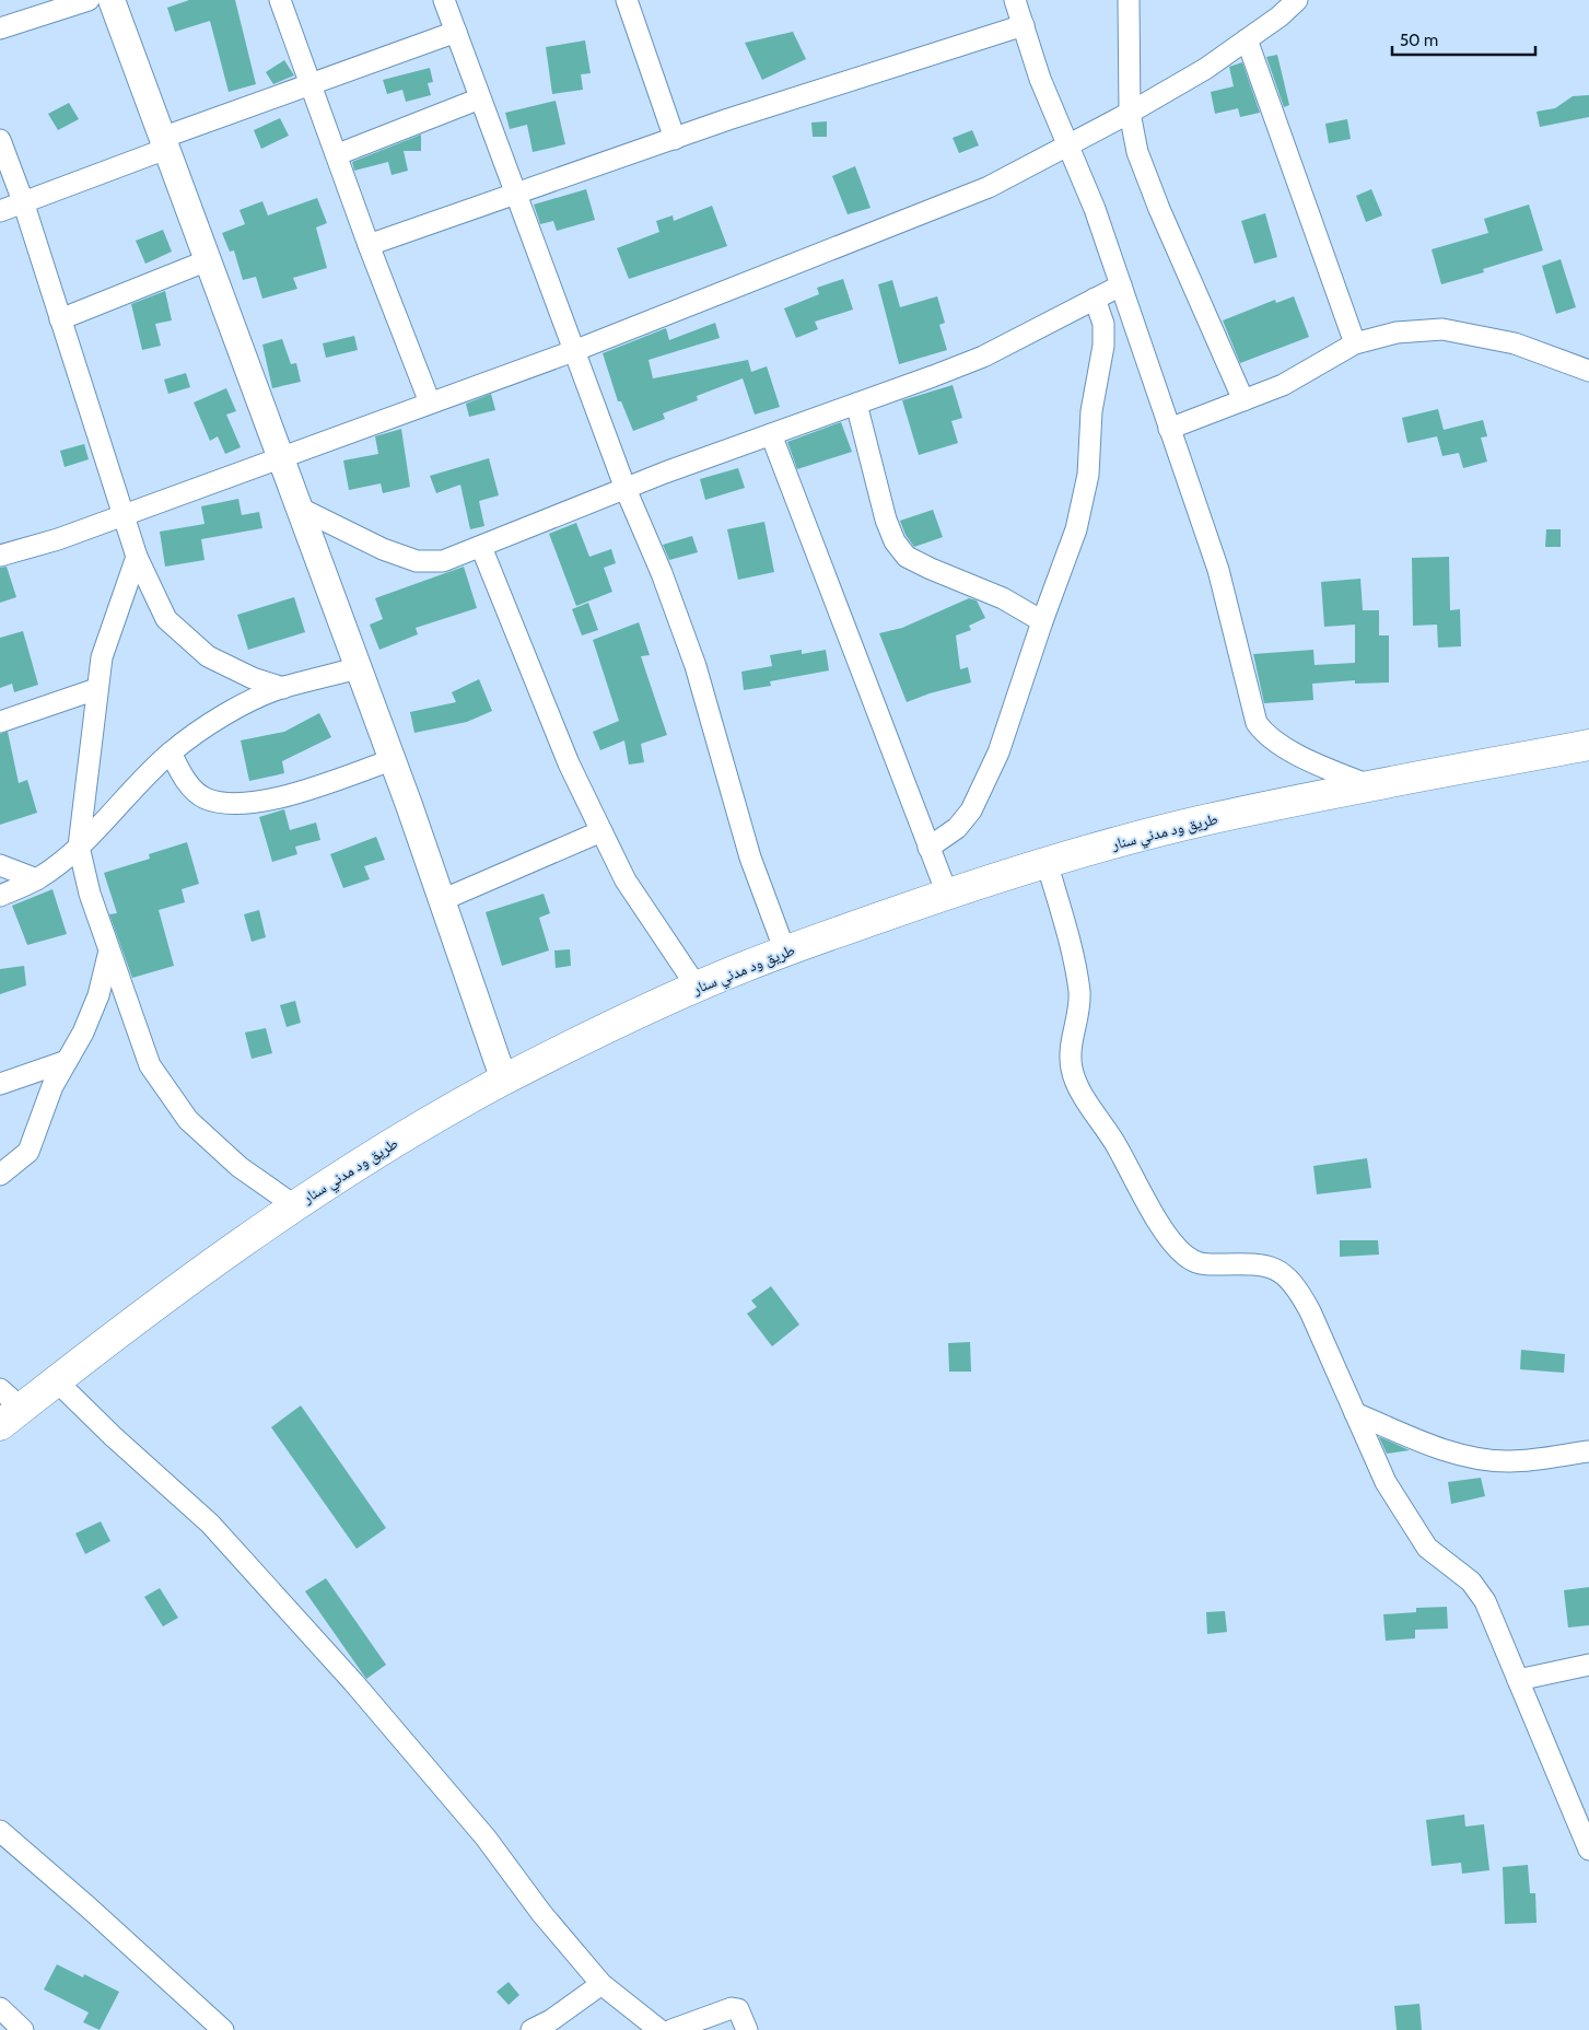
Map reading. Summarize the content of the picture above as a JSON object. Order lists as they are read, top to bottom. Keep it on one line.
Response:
{"streets":{"highway":["طريق ود مدني سنار"]},"scale_bar":"50 m"}
